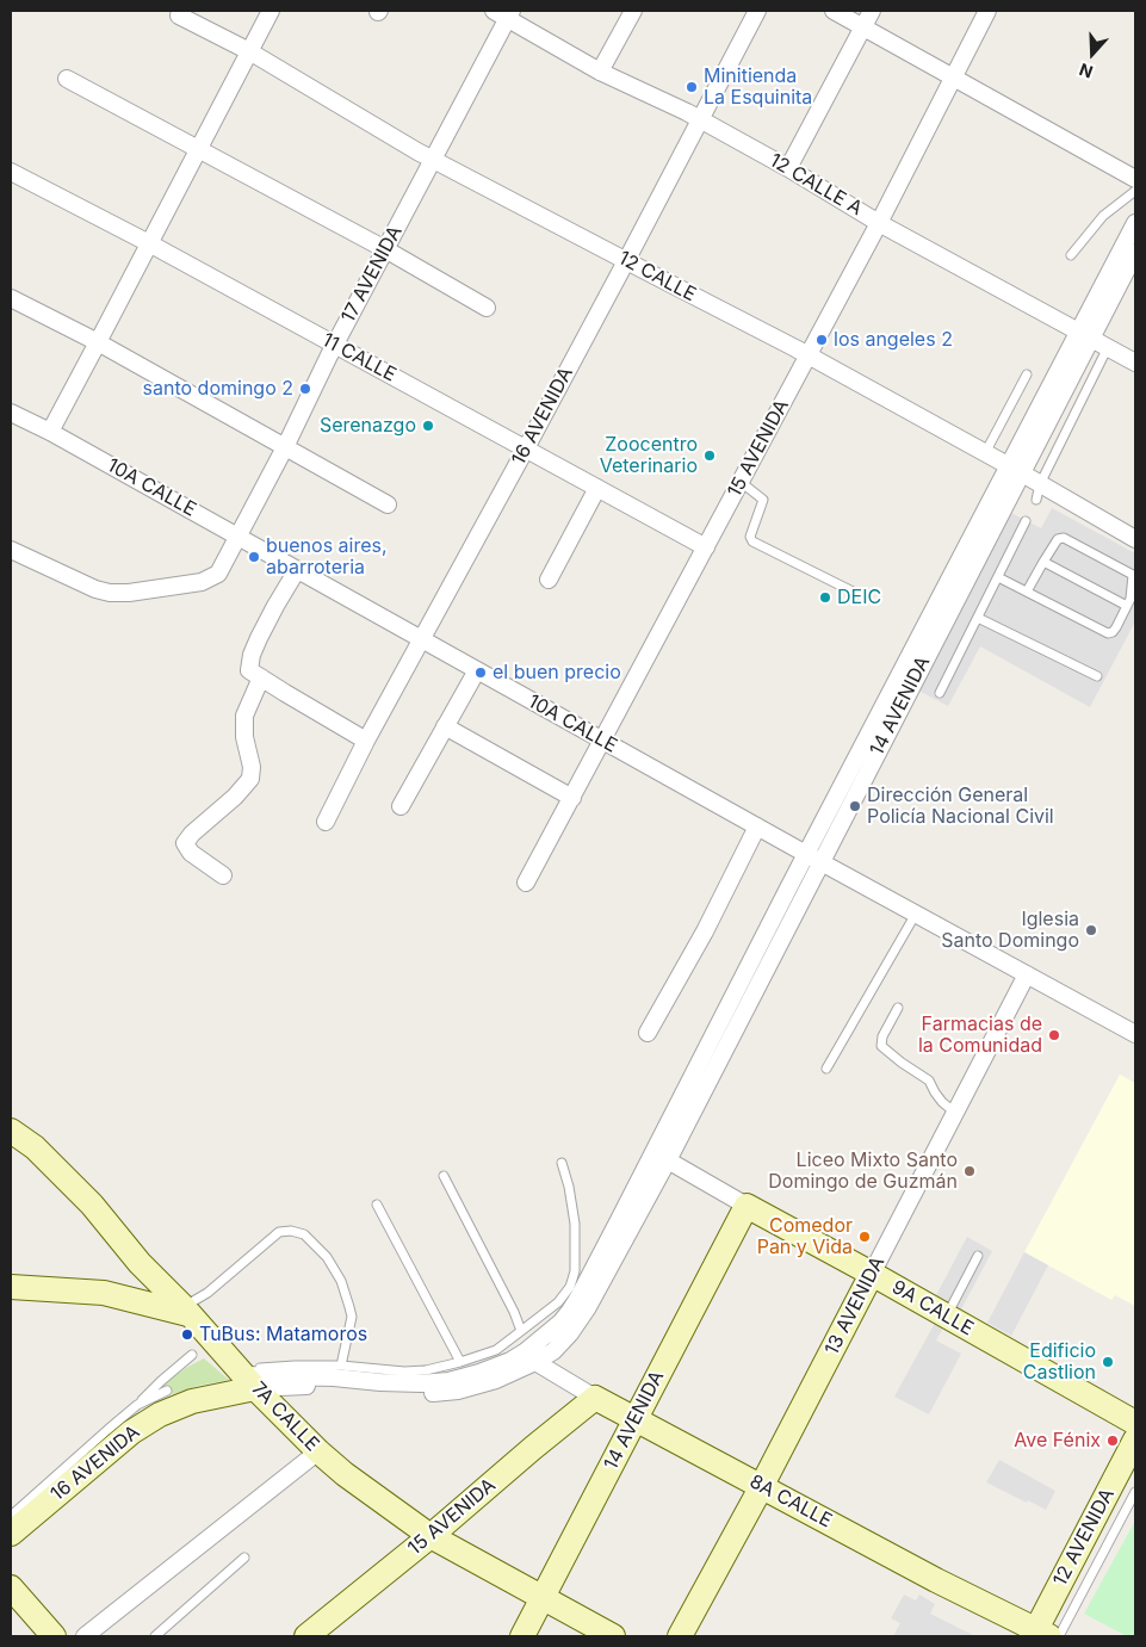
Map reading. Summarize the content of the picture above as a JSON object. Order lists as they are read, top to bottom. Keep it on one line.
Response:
{"streets":{"main road":["16 AVENIDA","15 AVENIDA","14 AVENIDA","13 AVENIDA","9A CALLE","7A CALLE","8A CALLE","12 AVENIDA"],"street":["12 CALLE A","17 AVENIDA","12 CALLE","11 CALLE","10A CALLE"]},"crossings":[["12 CALLE A","17 AVENIDA"],["12 CALLE A","16 AVENIDA"],["12 CALLE A","15 AVENIDA"],["12 CALLE A","14 AVENIDA"],["17 AVENIDA","12 CALLE"],["17 AVENIDA","11 CALLE"],["17 AVENIDA","10A CALLE"],["12 CALLE","16 AVENIDA"],["12 CALLE","15 AVENIDA"],["12 CALLE","14 AVENIDA"],["11 CALLE","16 AVENIDA"],["11 CALLE","15 AVENIDA"],["16 AVENIDA","10A CALLE"],["16 AVENIDA","14 AVENIDA"],["16 AVENIDA","7A CALLE"],["15 AVENIDA","10A CALLE"],["15 AVENIDA","7A CALLE"],["15 AVENIDA","8A CALLE"],["10A CALLE","14 AVENIDA"],["10A CALLE","13 AVENIDA"],["14 AVENIDA","9A CALLE"],["14 AVENIDA","7A CALLE"],["14 AVENIDA","8A CALLE"],["13 AVENIDA","9A CALLE"],["13 AVENIDA","8A CALLE"],["8A CALLE","12 AVENIDA"]],"places":["Minitienda La Esquinita","los angeles 2","santo domingo 2","Serenazgo","Zoocentro Veterinario","buenos aires, abarroteria","DEIC","el buen precio","Dirección General Policía Nacional Civil","Iglesia Santo Domingo","Farmacias de la Comunidad","Liceo Mixto Santo Domingo de Guzmán","Comedor Pan y Vida","TuBus: Matamoros","Edificio Castlion","Ave Fénix"],"north":"bottom"}
